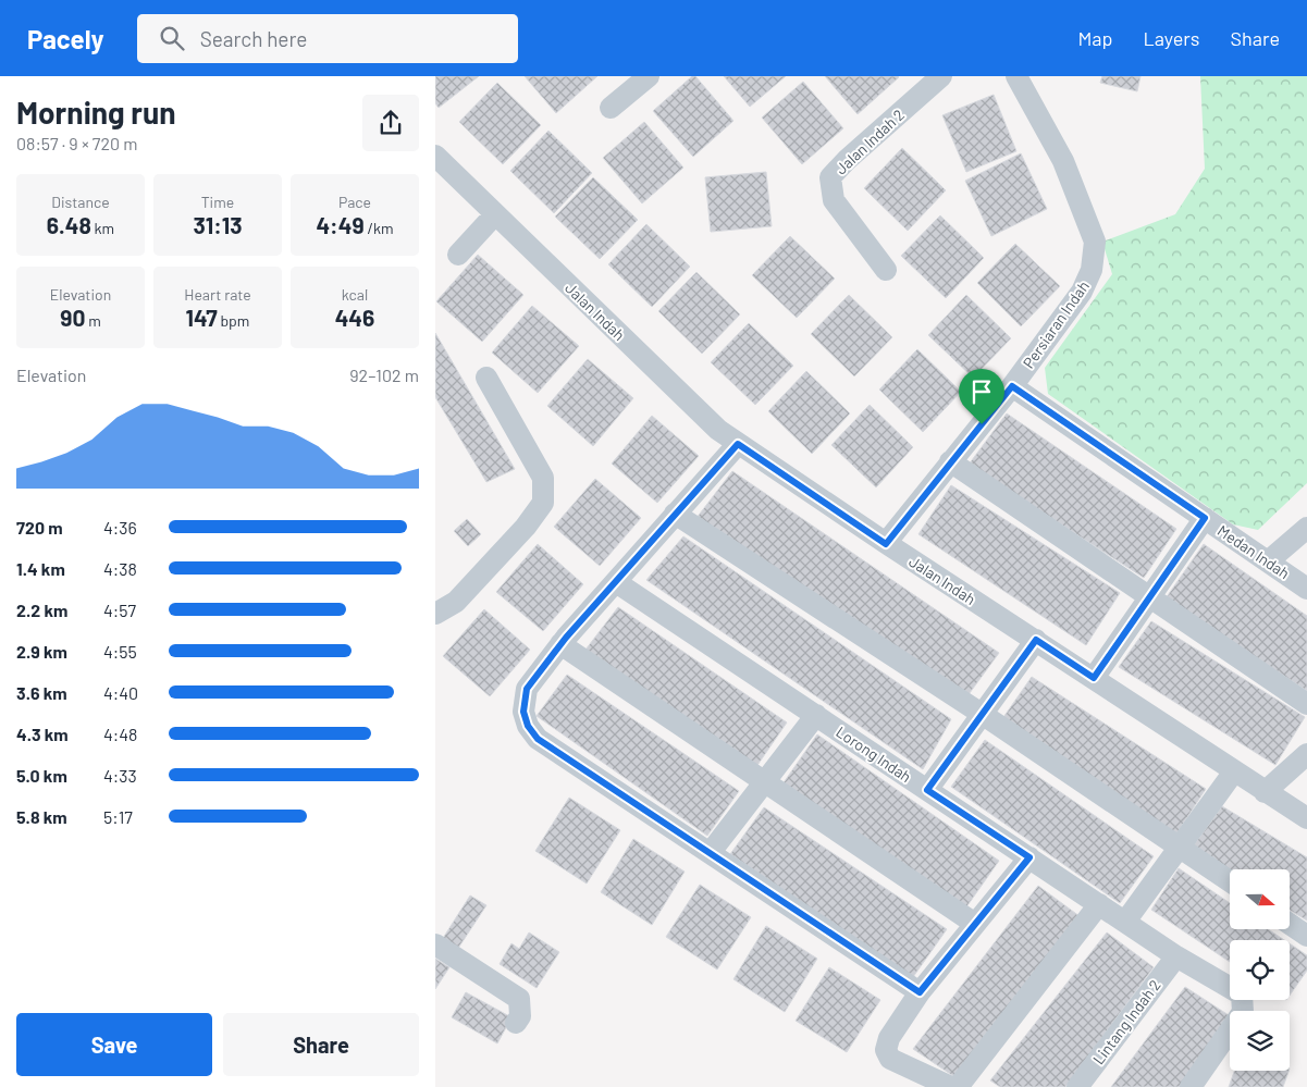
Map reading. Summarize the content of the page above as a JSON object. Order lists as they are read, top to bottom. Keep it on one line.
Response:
{"streets":{"street":["Jalan Indah 2","Jalan Indah","Persiaran Indah","Medan Indah","Lorong Indah","Lintang Indah 2"]},"crossings":[["Jalan Indah","Persiaran Indah"],["Persiaran Indah","Medan Indah"],["Lorong Indah","Lintang Indah 2"]],"north":"right","page":{"header":"Pacely","search":"Search here","nav":["Map","Layers","Share"],"heading":["Morning run","08:57 · 9 × 720 m"],"stats":[["Distance","6.48 km"],["Time","31:13"],["Pace","4:49 /km"],["Elevation","90 m"],["Heart rate","147 bpm"],["kcal","446"]],"chart":["Elevation","92–102 m"],"list":[{"name":"720 m","note":"4:36"},{"name":"1.4 km","note":"4:38"},{"name":"2.2 km","note":"4:57"},{"name":"2.9 km","note":"4:55"},{"name":"3.6 km","note":"4:40"},{"name":"4.3 km","note":"4:48"},{"name":"5.0 km","note":"4:33"},{"name":"5.8 km","note":"5:17"}],"buttons":["Save","Share"]}}
